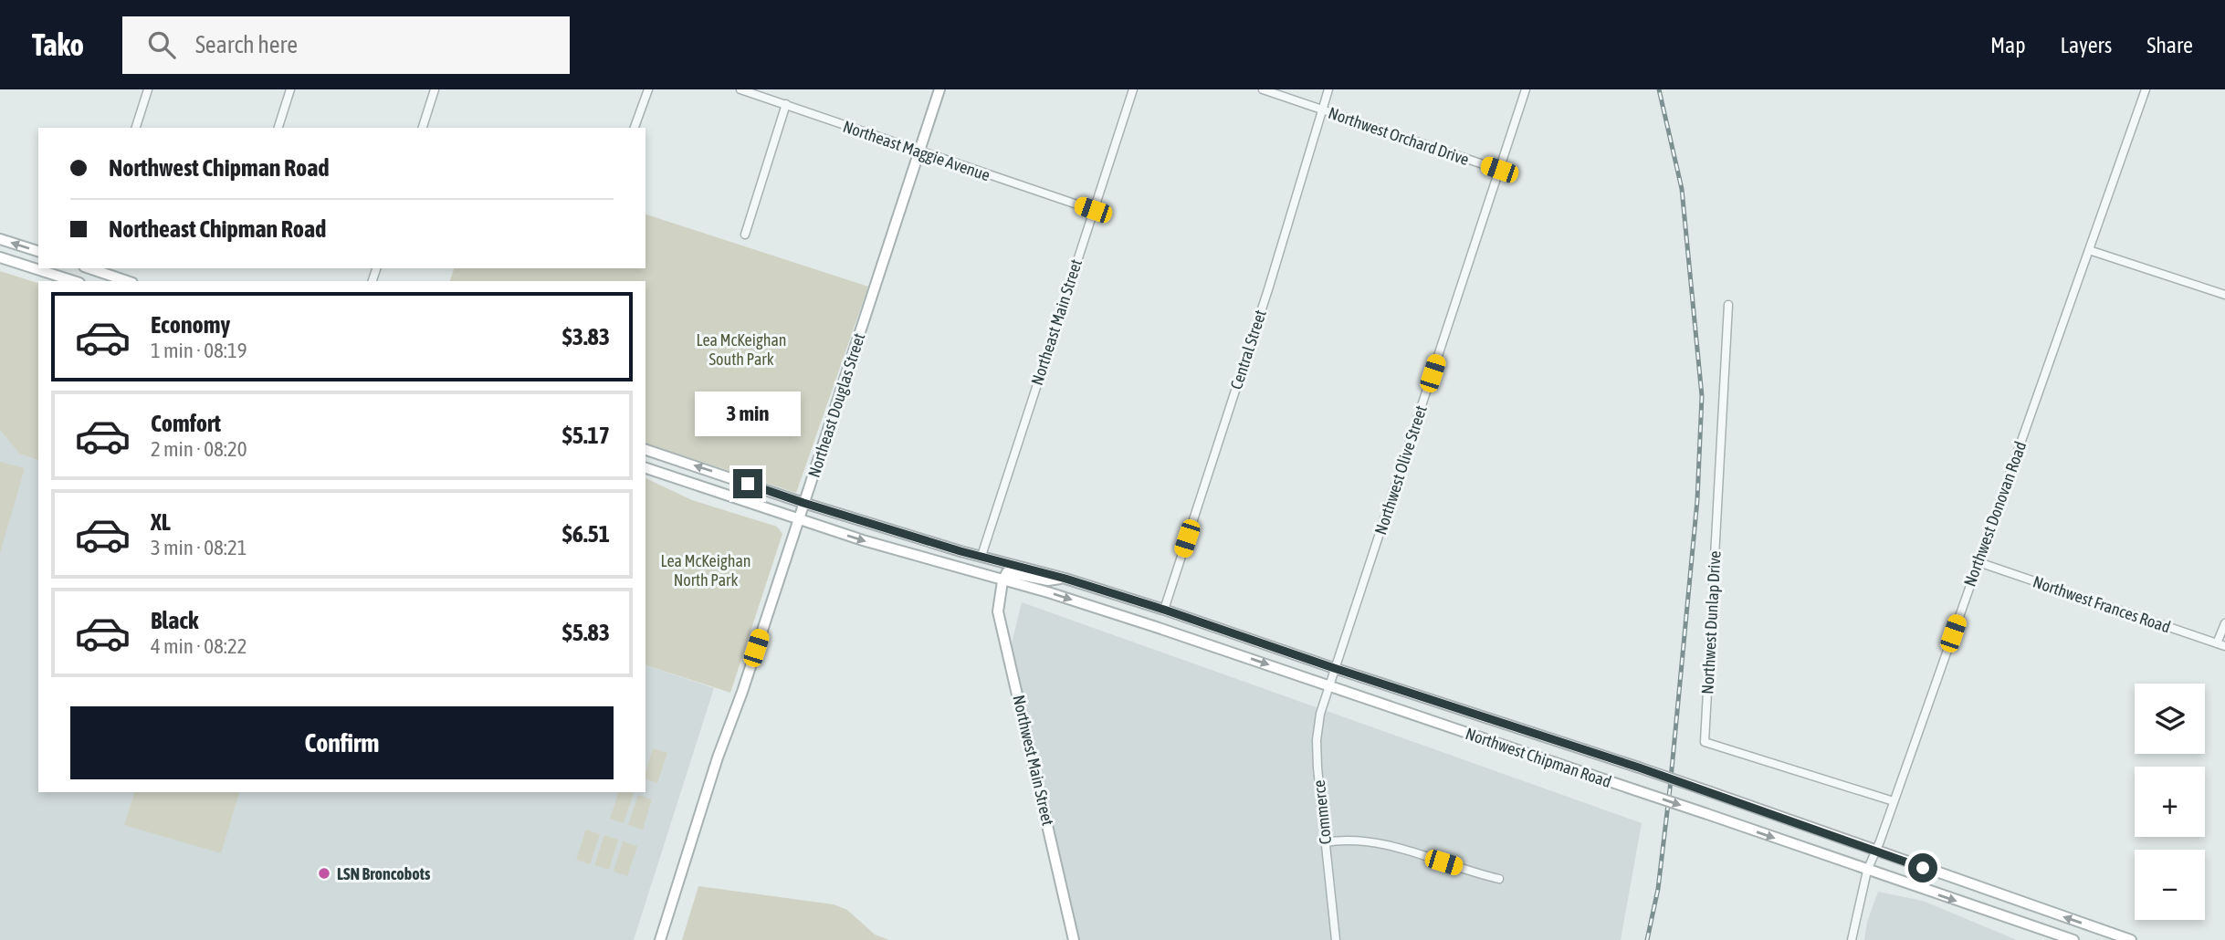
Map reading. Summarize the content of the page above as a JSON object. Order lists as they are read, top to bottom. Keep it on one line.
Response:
{"streets":{"main road":["Northeast Douglas Street","Northwest Chipman Road","Northwest Main Street"],"street":["Northwest Orchard Drive","Northeast Maggie Avenue","Northeast Main Street","Central Street","Northwest Olive Street","Northwest Donovan Road","Northwest Frances Road","Northwest Dunlap Drive","Commerce"]},"crossings":[["Northwest Orchard Drive","Central Street"],["Northwest Orchard Drive","Northwest Olive Street"],["Northeast Maggie Avenue","Northeast Main Street"],["Northeast Maggie Avenue","Northeast Douglas Street"],["Northeast Main Street","Northwest Chipman Road"],["Central Street","Northwest Chipman Road"],["Northeast Douglas Street","Northwest Chipman Road"],["Northwest Olive Street","Northwest Chipman Road"],["Northwest Olive Street","Commerce"],["Northwest Donovan Road","Northwest Frances Road"],["Northwest Donovan Road","Northwest Dunlap Drive"],["Northwest Donovan Road","Northwest Chipman Road"],["Northwest Chipman Road","Northwest Main Street"],["Northwest Chipman Road","Commerce"]],"parks":["Lea McKeighan South Park","Lea McKeighan North Park"],"places":["LSN Broncobots"],"page":{"header":"Tako","search":"Search here","nav":["Map","Layers","Share"],"banner":["Northwest Chipman Road","Northeast Chipman Road"],"list":[{"name":"Economy","note":"1 min · 08:19","value":"$3.83"},{"name":"Comfort","note":"2 min · 08:20","value":"$5.17"},{"name":"XL","note":"3 min · 08:21","value":"$6.51"},{"name":"Black","note":"4 min · 08:22","value":"$5.83"}],"bubble":"3 min","map_buttons":["+","−"],"buttons":"Confirm"}}
